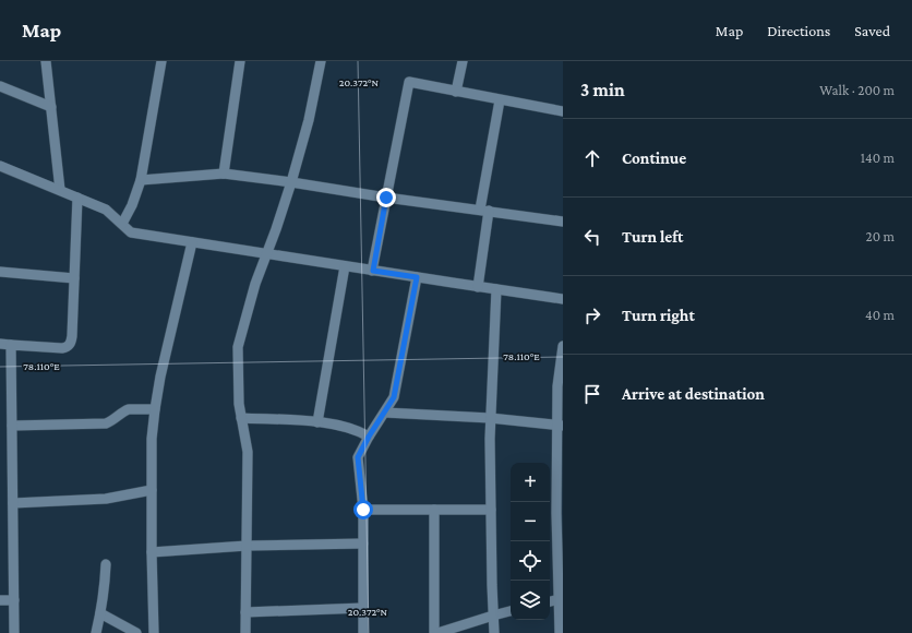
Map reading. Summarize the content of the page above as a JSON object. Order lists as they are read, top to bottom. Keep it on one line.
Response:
{"page":{"header":"Map","nav":["Map","Directions","Saved"],"heading":["3 min","Walk · 200 m"],"list":[["Continue","140 m"],["Turn left","20 m"],["Turn right","40 m"],"Arrive at destination"],"map_buttons":["+","−"]},"coordinates":["20.372°N","78.110°E"]}
